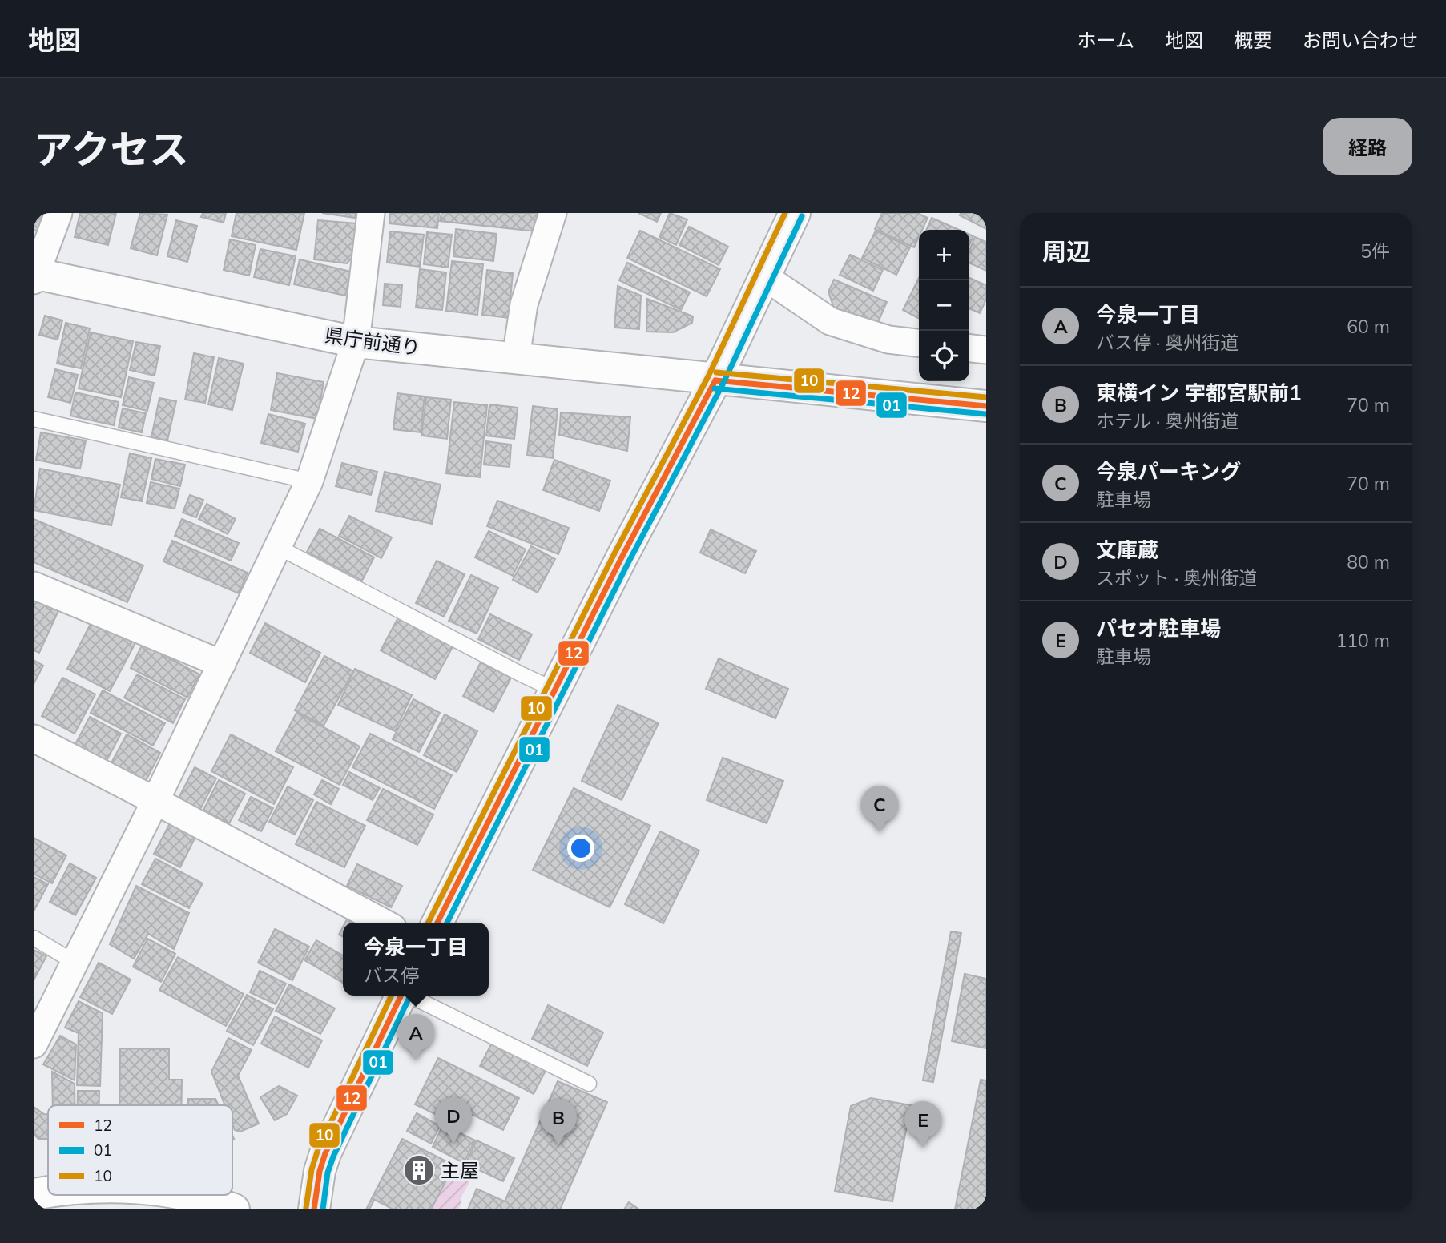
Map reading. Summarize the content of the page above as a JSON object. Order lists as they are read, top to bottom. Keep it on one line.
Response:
{"streets":{"main road":["県庁前通り"]},"places":{"building":["主屋"]},"lines":["transit line 10","transit line 01","transit line 12"],"legend":["12","01","10"],"page":{"header":"地図","nav":["ホーム","地図","概要","お問い合わせ"],"title":"アクセス","buttons":"経路","heading":["周辺","5件"],"map_buttons":["+","−"],"list":[{"mark":"A","name":"今泉一丁目","note":"バス停 · 奥州街道","value":"60 m"},{"mark":"B","name":"東横イン 宇都宮駅前1","note":"ホテル · 奥州街道","value":"70 m"},{"mark":"C","name":"今泉パーキング","note":"駐車場","value":"70 m"},{"mark":"D","name":"文庫蔵","note":"スポット · 奥州街道","value":"80 m"},{"mark":"E","name":"パセオ駐車場","note":"駐車場","value":"110 m"}],"pins":["C","A","D","B","E"],"popup":["今泉一丁目","バス停"]}}
